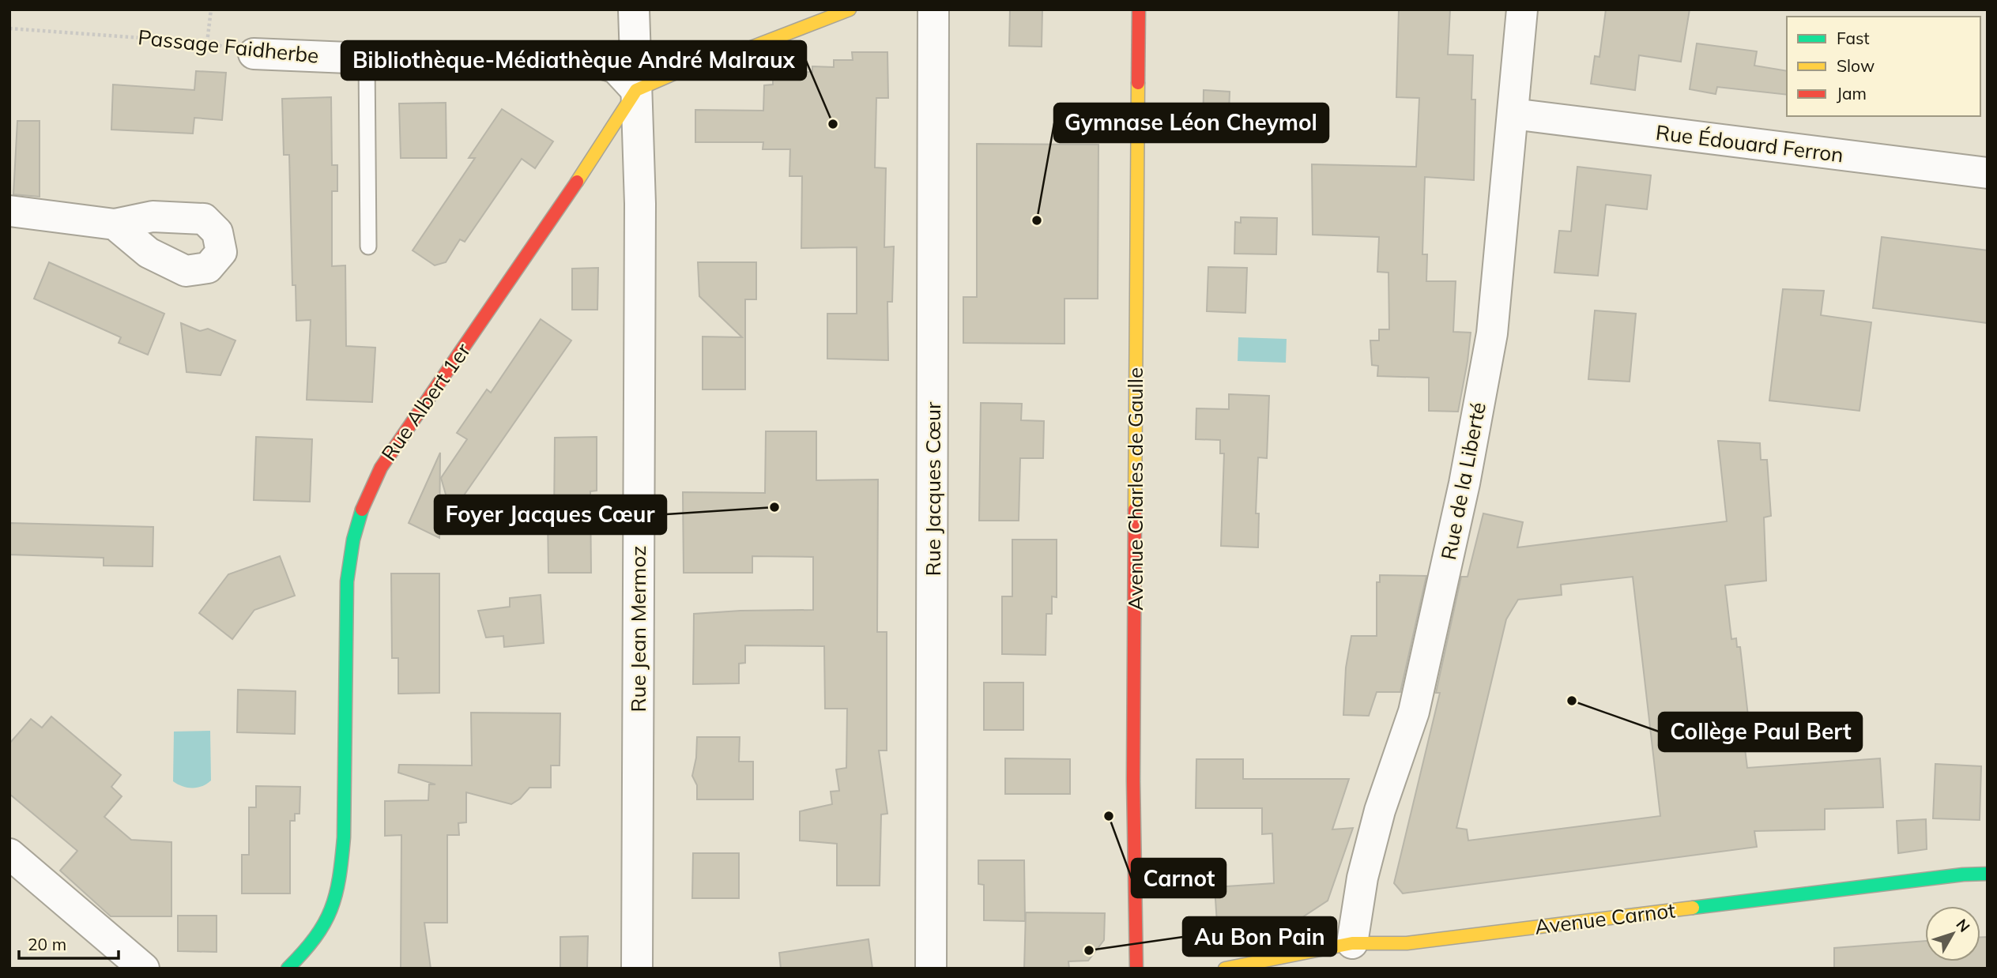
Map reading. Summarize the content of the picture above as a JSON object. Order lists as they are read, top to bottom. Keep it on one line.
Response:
{"streets":{"street":["Passage Faidherbe","Rue Édouard Ferron","Rue Albert 1er","Rue de la Liberté","Rue Jacques Cœur","Avenue Charles de Gaulle","Rue Jean Mermoz","Avenue Carnot"]},"crossings":[["Passage Faidherbe","Rue Albert 1er"],["Passage Faidherbe","Rue Jean Mermoz"],["Rue Édouard Ferron","Rue de la Liberté"],["Rue Albert 1er","Rue Jean Mermoz"],["Rue de la Liberté","Avenue Carnot"]],"places":["Bibliothèque-Médiathèque André Malraux","Gymnase Léon Cheymol","Foyer Jacques Cœur","Collège Paul Bert","Carnot","Au Bon Pain"],"legend":["Fast","Slow","Jam"],"scale_bar":"20 m","north":"top right"}
